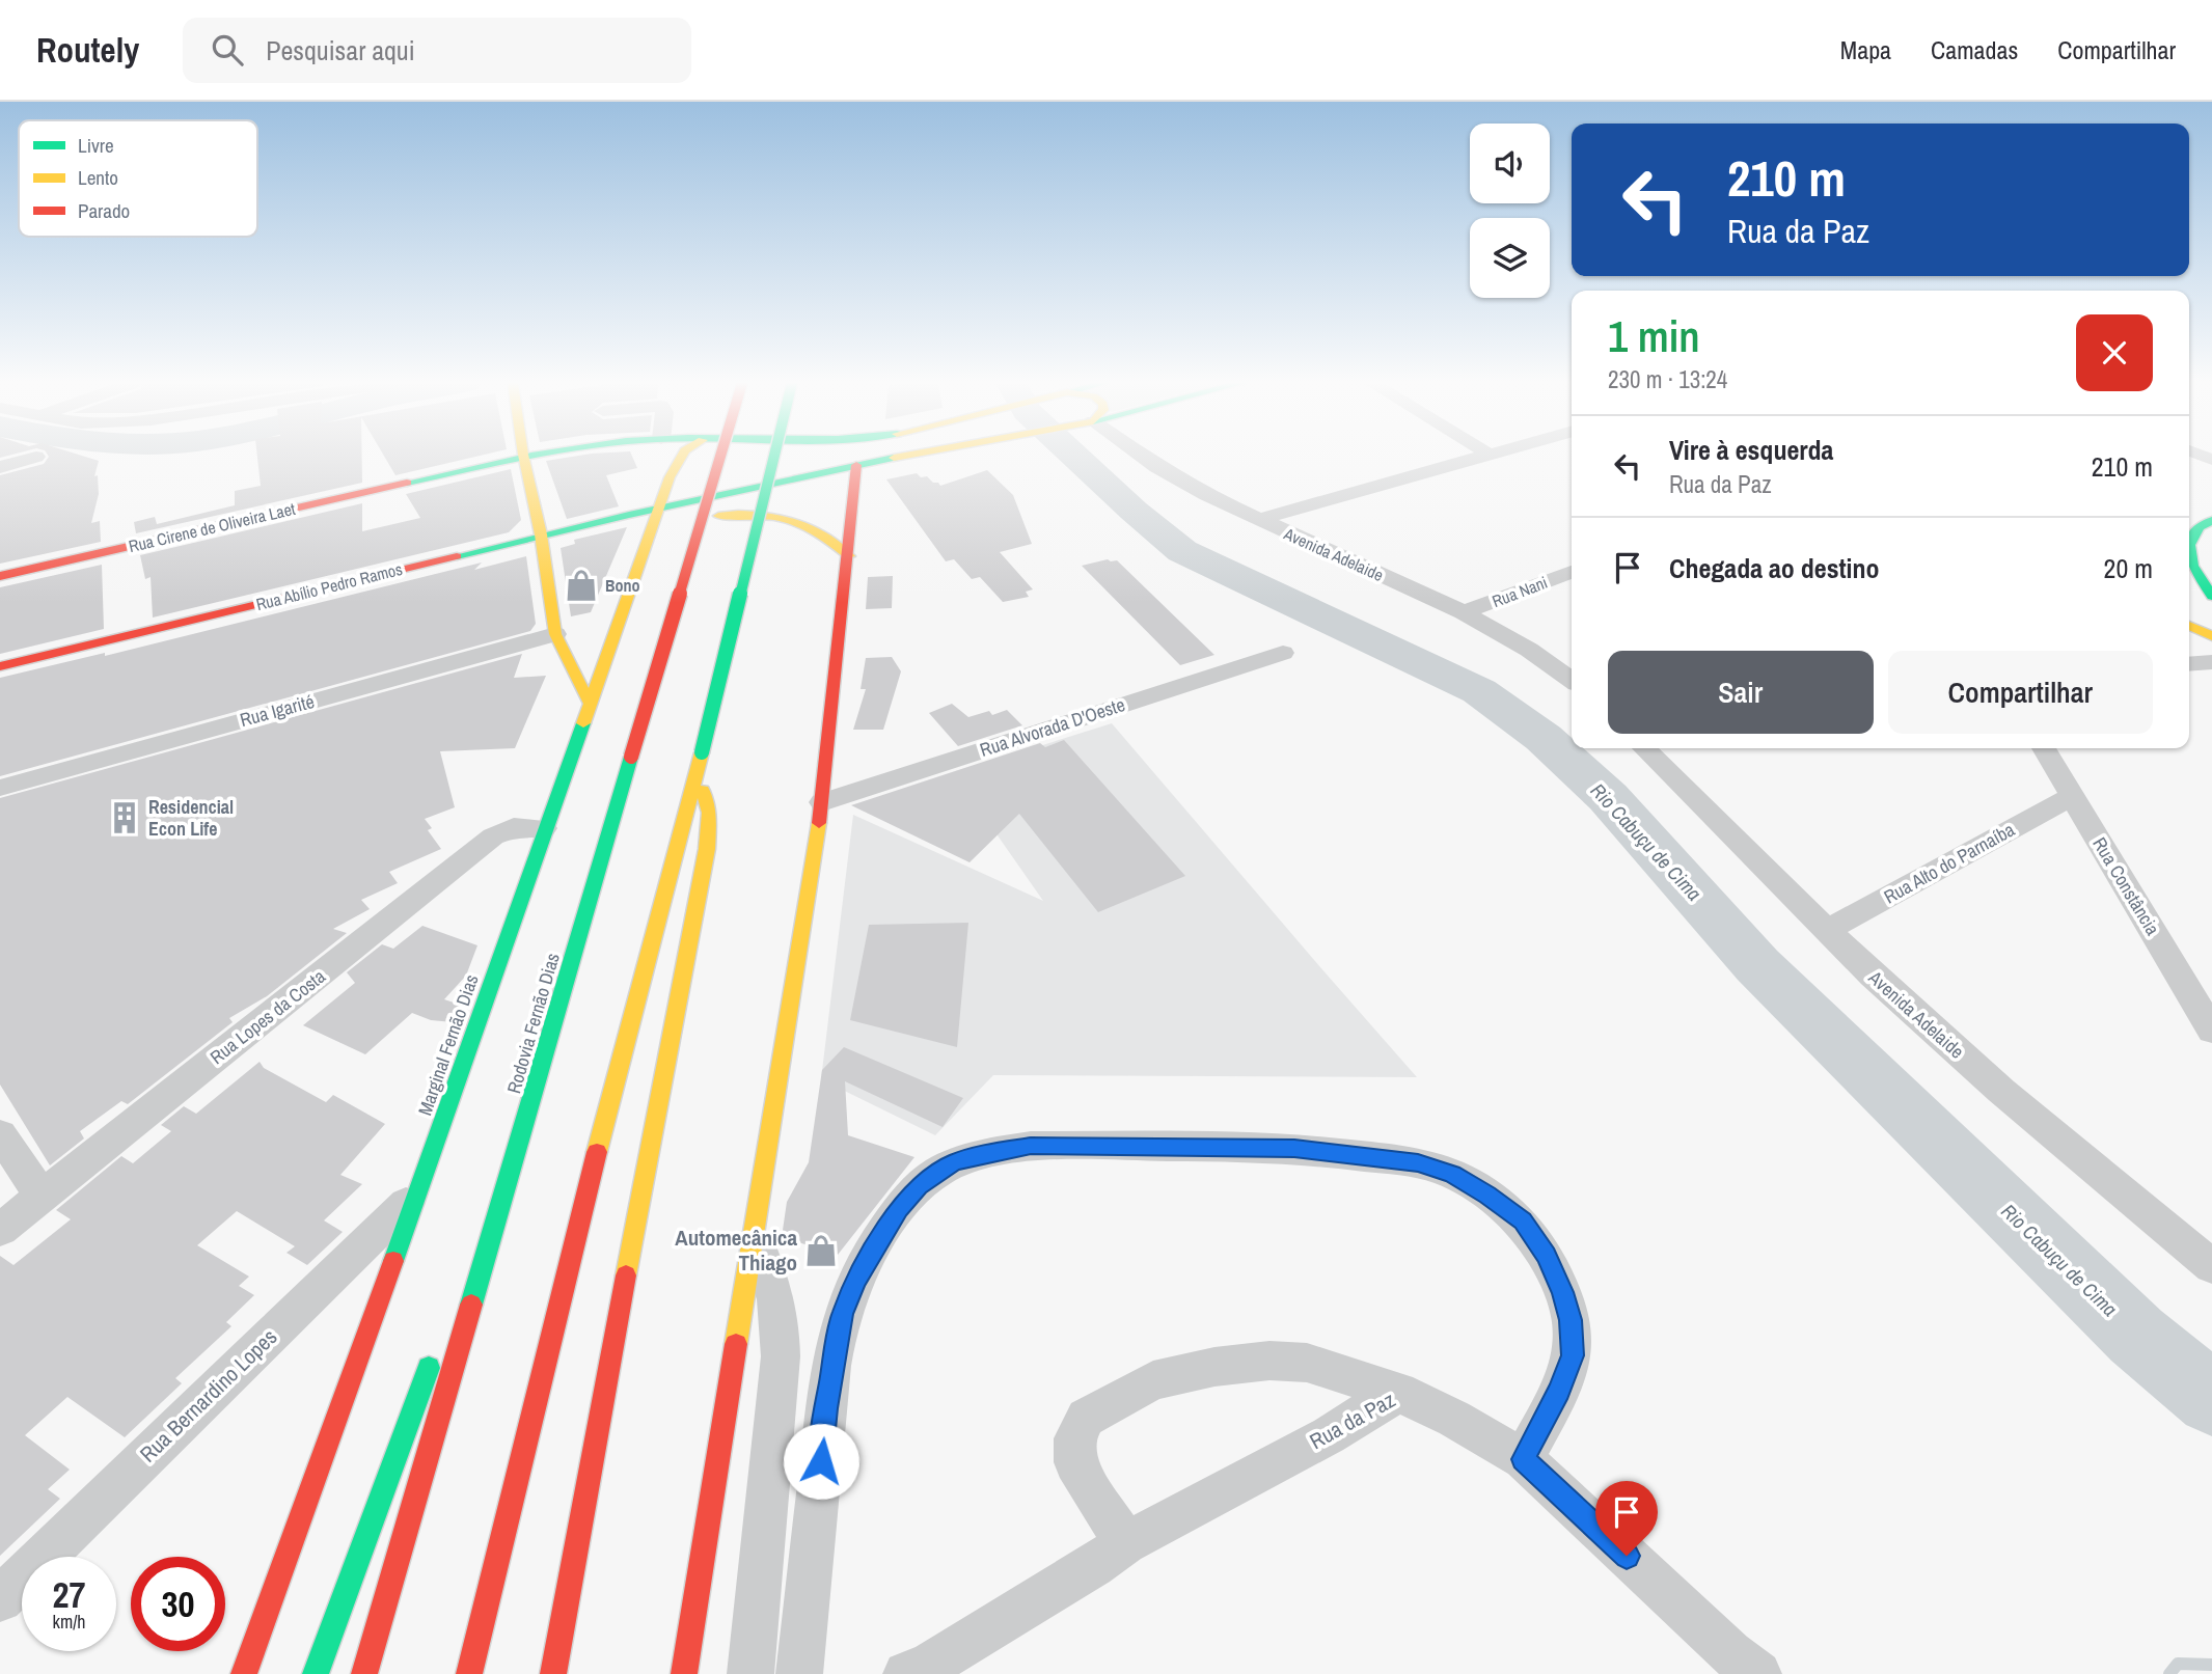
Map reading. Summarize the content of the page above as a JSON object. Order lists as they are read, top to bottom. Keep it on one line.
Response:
{"streets":{"main road":["Rua Cirene de Oliveira Laet","Rua Abílio Pedro Ramos","Rodovia Fernão Dias","Marginal Fernão Dias"],"street":["Avenida Adelaide","Rua Nani","Rua Igarité","Rua Alvorada D'Oeste","Rua Alto do Parnaíba","Rua Constância","Rua Lopes da Costa","Rua Bernardino Lopes","Rua da Paz"]},"crossings":[["Avenida Adelaide","Rua Nani"],["Avenida Adelaide","Rua Alto do Parnaíba"],["Rua Abílio Pedro Ramos","Marginal Fernão Dias"],["Rua Alto do Parnaíba","Rua Constância"],["Rua Lopes da Costa","Marginal Fernão Dias"],["Marginal Fernão Dias","Rua Bernardino Lopes"]],"water":["Rio Cabuçu de Cima"],"places":{"shop":["Bono","Automecânica Thiago"],"building":["Residencial Econ Life"]},"legend":["Livre","Lento","Parado"],"page":{"header":"Routely","search":"Pesquisar aqui","nav":["Mapa","Camadas","Compartilhar"],"turn":["210 m","Rua da Paz"],"heading":["1 min","230 m · 13:24"],"list":[{"name":"Vire à esquerda","note":"Rua da Paz","value":"210 m"},{"name":"Chegada ao destino","value":"20 m"}],"buttons":["Sair","Compartilhar"],"speed":"27 km/h","limit":"30"}}
